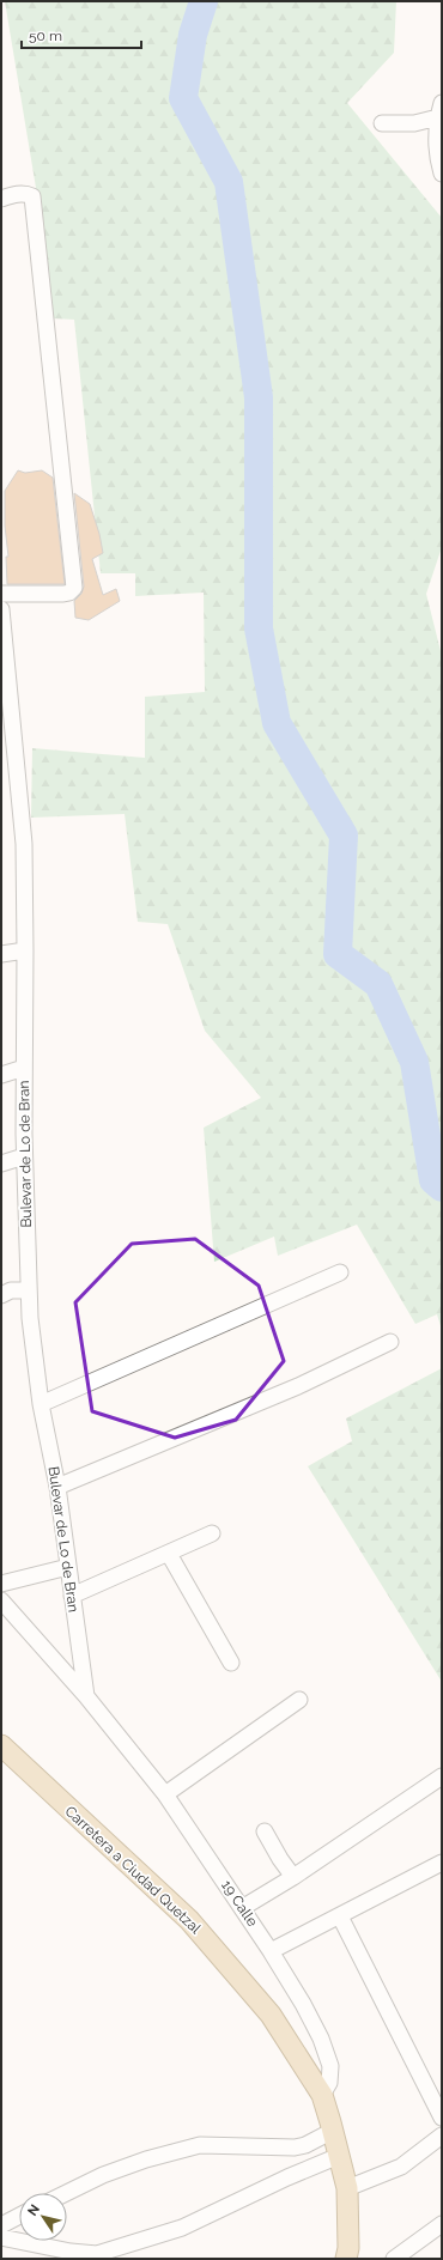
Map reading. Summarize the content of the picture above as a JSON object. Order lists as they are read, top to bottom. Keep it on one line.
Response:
{"streets":{"main road":["Carretera a Ciudad Quetzal"],"street":["Bulevar de Lo de Bran","19 Calle"]},"crossings":[["Bulevar de Lo de Bran","19 Calle"],["Carretera a Ciudad Quetzal","19 Calle"]],"scale_bar":"50 m","north":"top left"}
